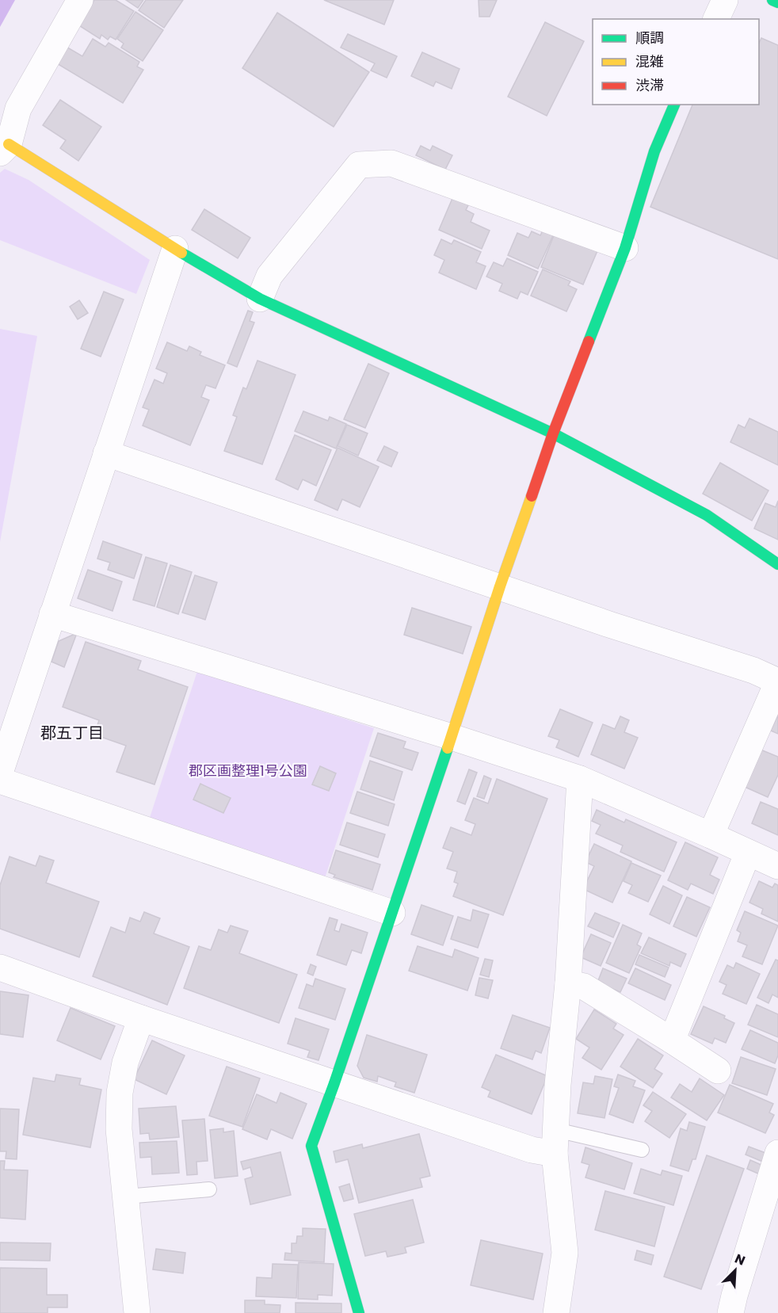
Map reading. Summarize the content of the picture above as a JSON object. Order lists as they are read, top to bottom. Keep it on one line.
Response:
{"districts":["郡五丁目"],"parks":["郡区画整理1号公園"],"legend":["順調","混雑","渋滞"],"north":"top right"}
